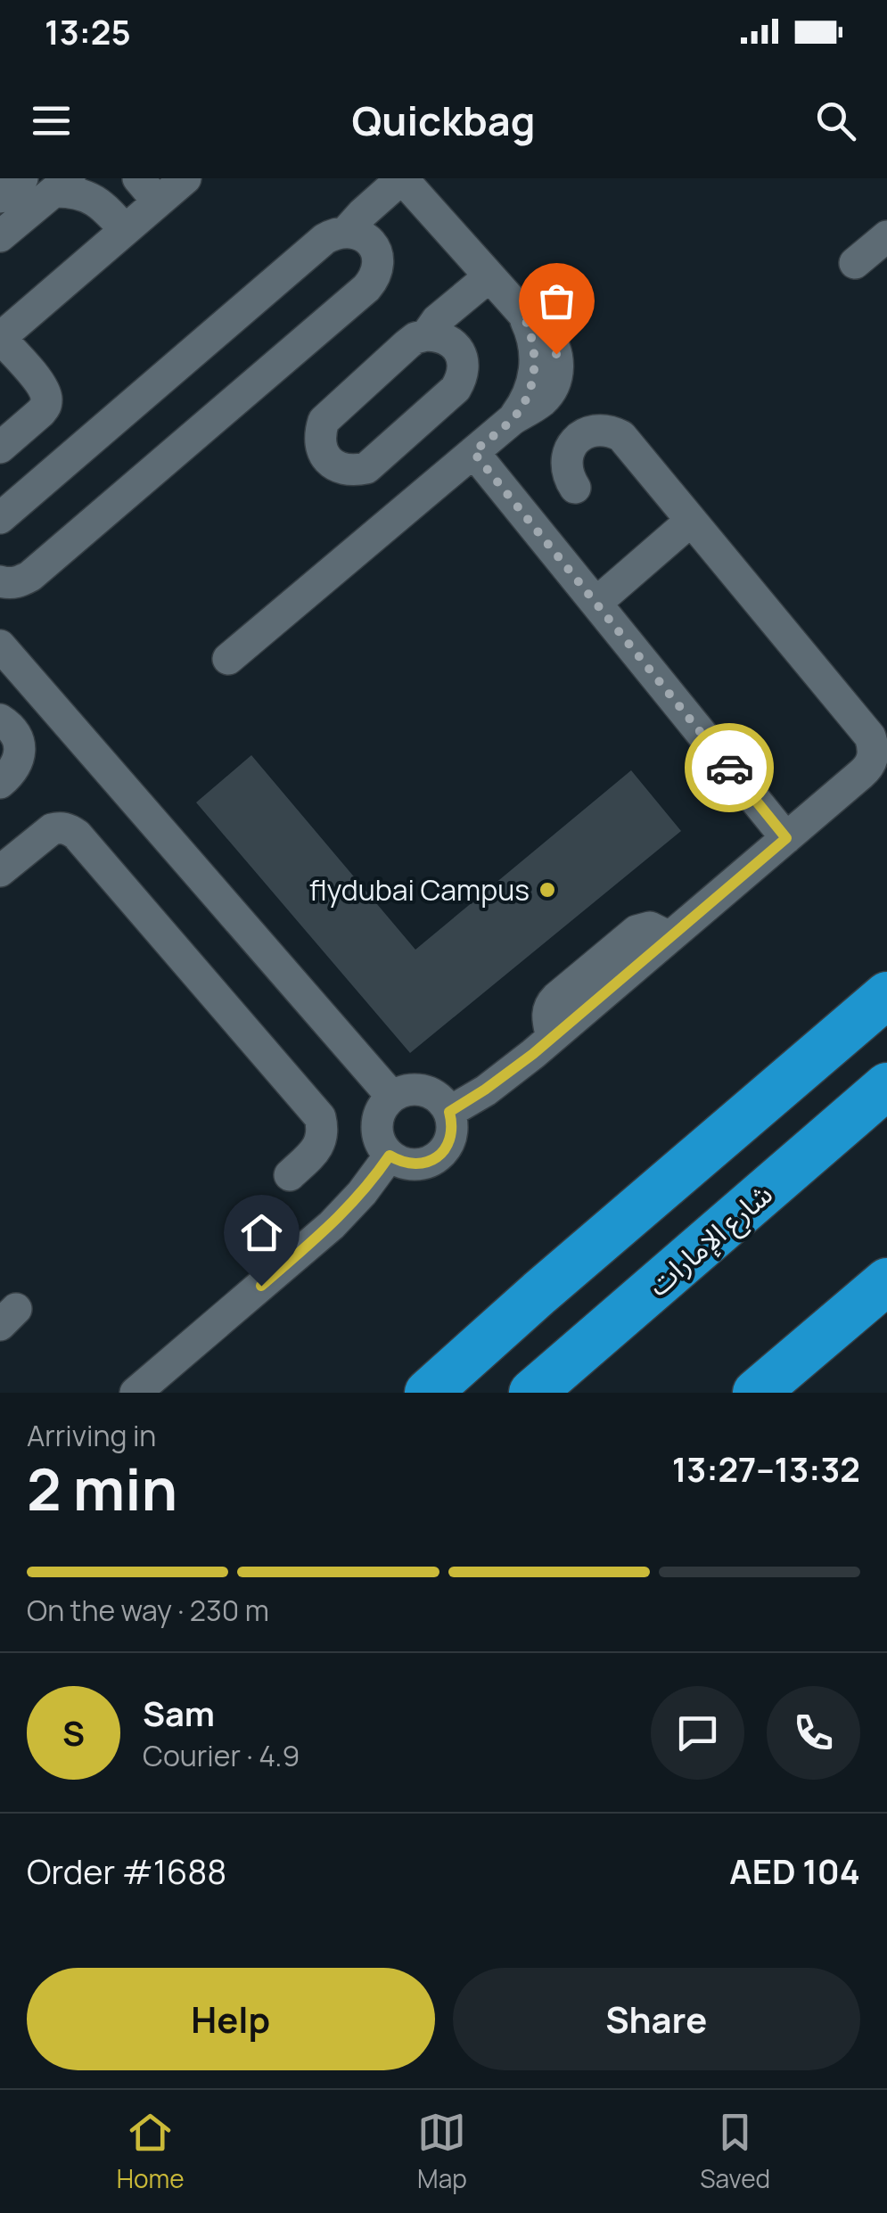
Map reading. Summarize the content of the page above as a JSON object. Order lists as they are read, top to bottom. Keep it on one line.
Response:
{"streets":{"highway":["شارع الإمارات"]},"places":["flydubai Campus"],"page":{"status":"13:25","header":"Quickbag","heading":["2 min","Arriving in","13:27–13:32"],"panel":["Sam","Courier · 4.9","Order #1688","AED 104"],"bar":"On the way · 230 m","round":"S","buttons":["Help","Share"],"tabs":["Home","Map","Saved"]}}
